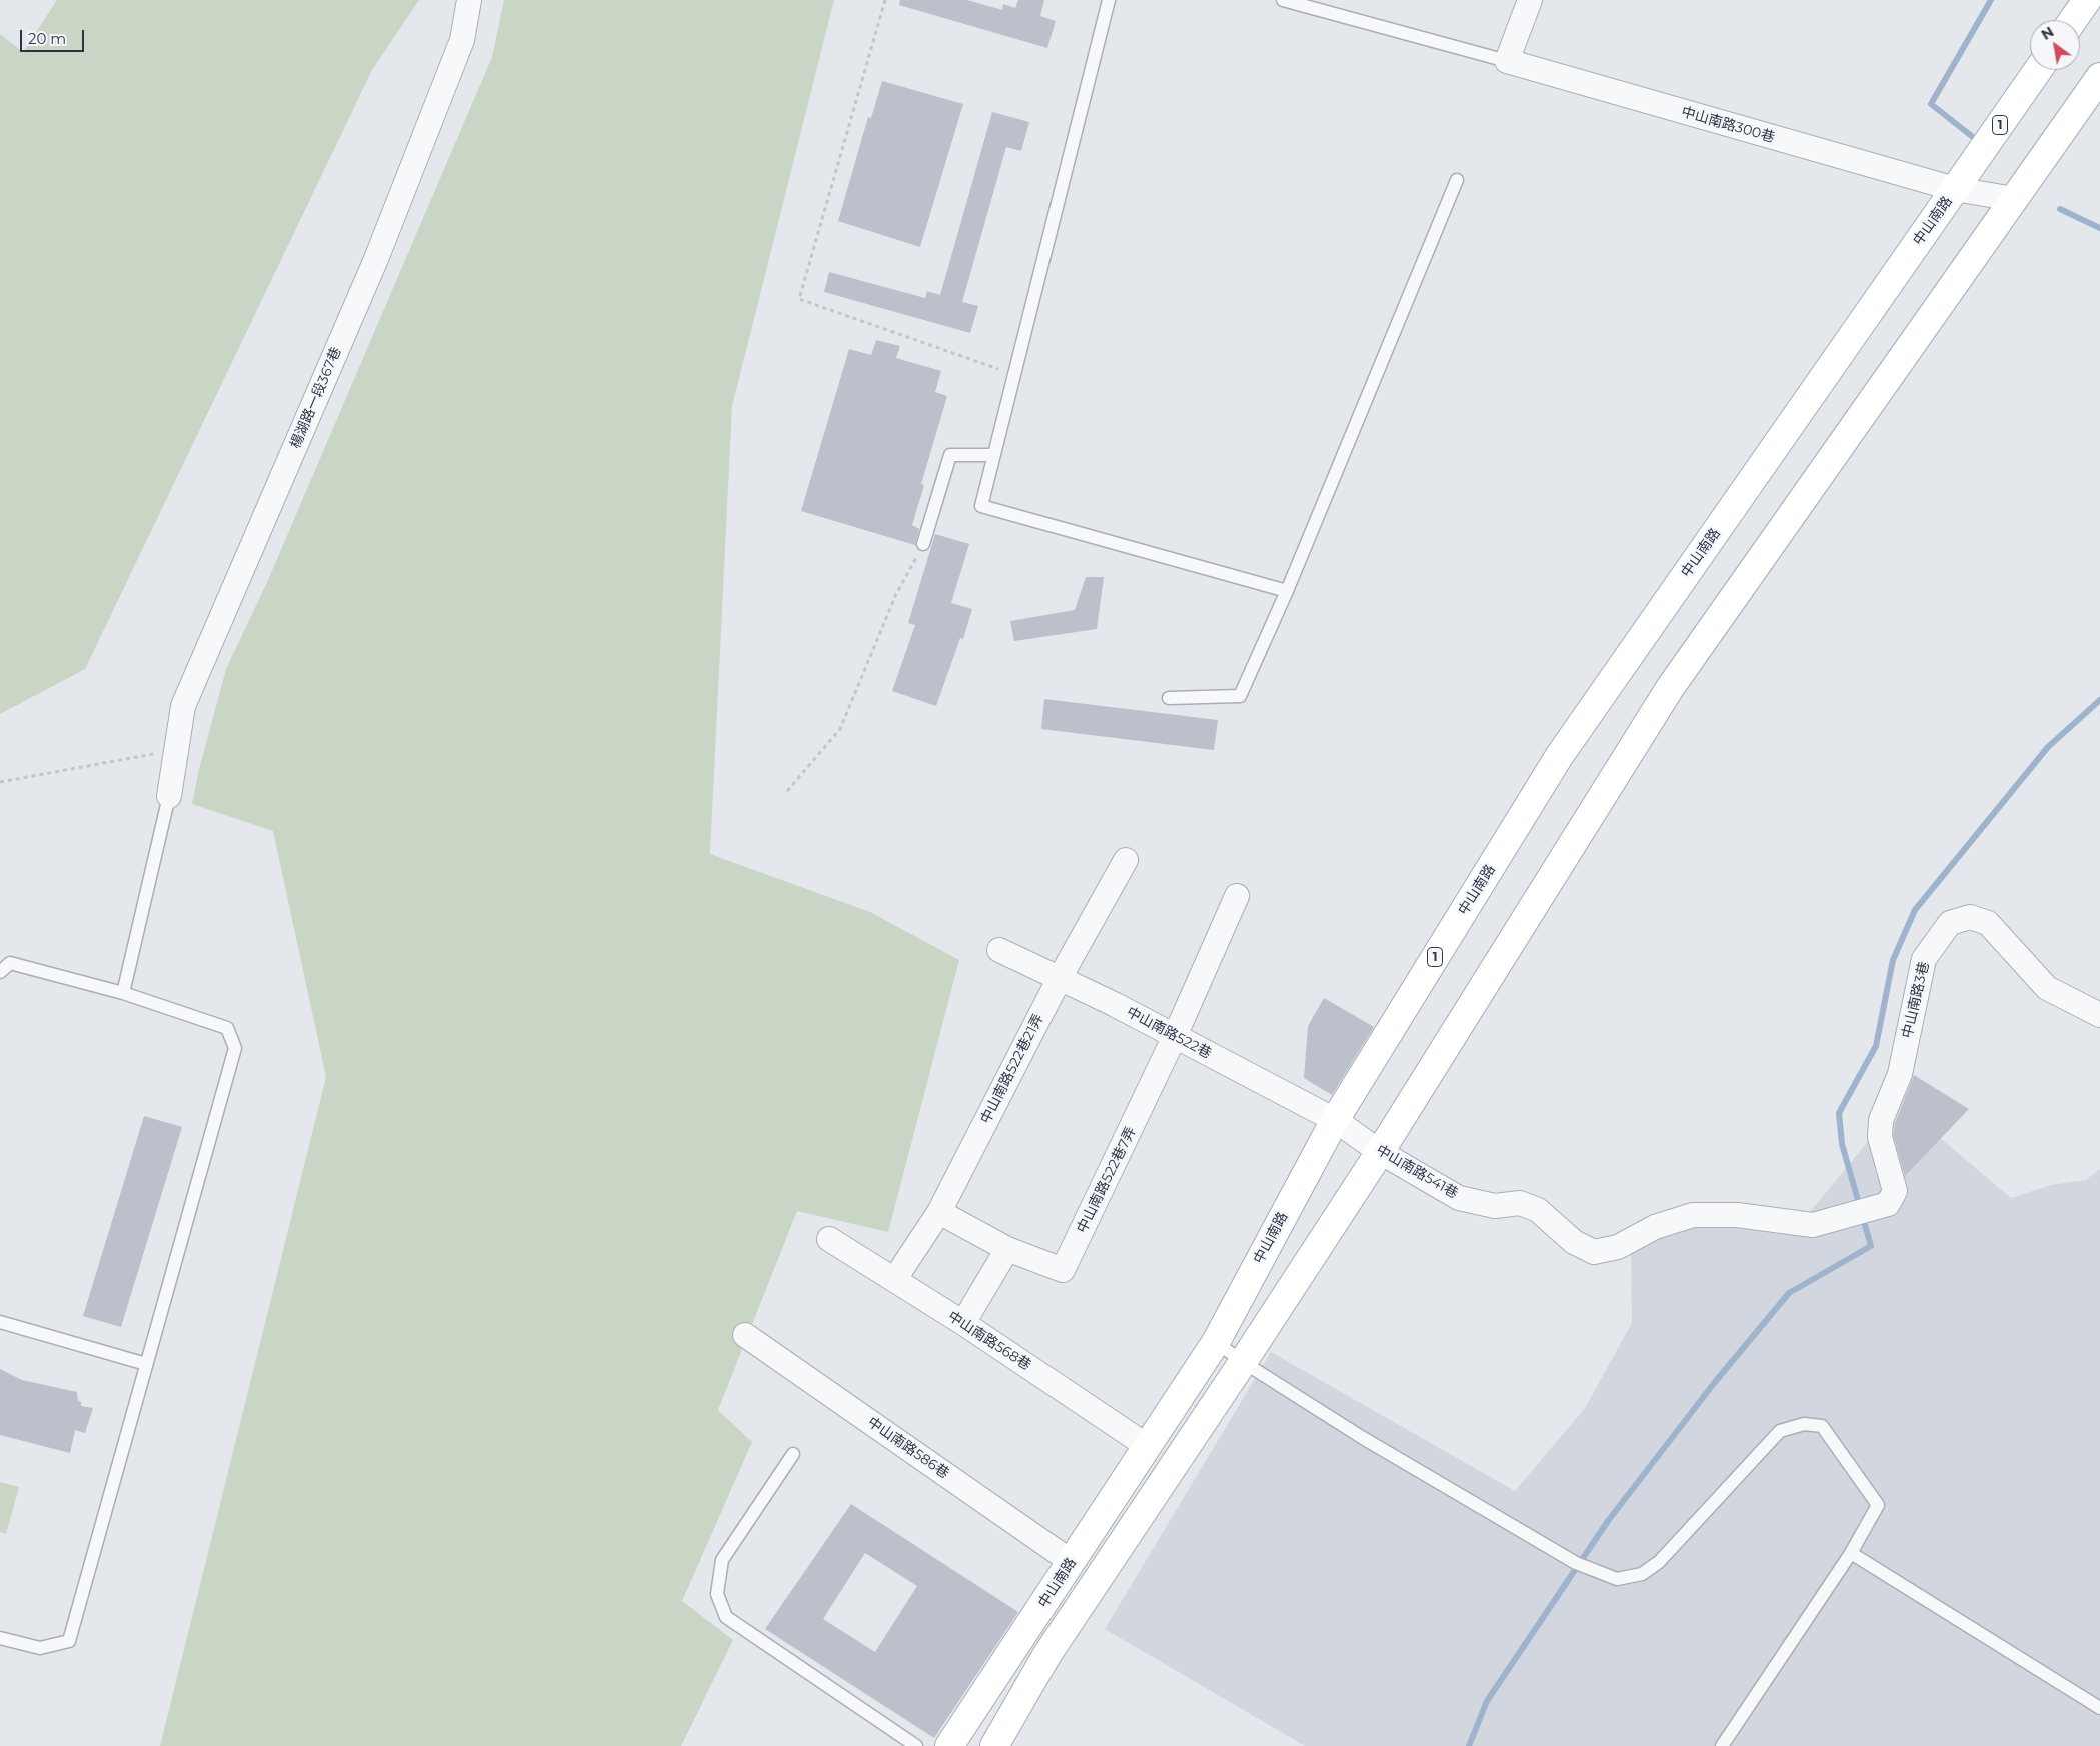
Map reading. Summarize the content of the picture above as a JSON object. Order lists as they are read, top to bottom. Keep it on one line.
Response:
{"streets":{"main road":["1","中山南路"],"street":["中山南路300巷","楊湖路一段367巷","中山南路3巷","中山南路522巷","中山南路522巷21弄","中山南路541巷","中山南路522巷7弄","中山南路568巷","中山南路586巷"]},"crossings":[["中山南路300巷","中山南路"],["中山南路","中山南路522巷"],["中山南路","中山南路541巷"],["中山南路","中山南路568巷"],["中山南路","中山南路586巷"],["中山南路3巷","中山南路541巷"],["中山南路522巷","中山南路522巷21弄"],["中山南路522巷","中山南路541巷"],["中山南路522巷","中山南路522巷7弄"],["中山南路522巷21弄","中山南路568巷"]],"scale_bar":"20 m","north":"top left"}
